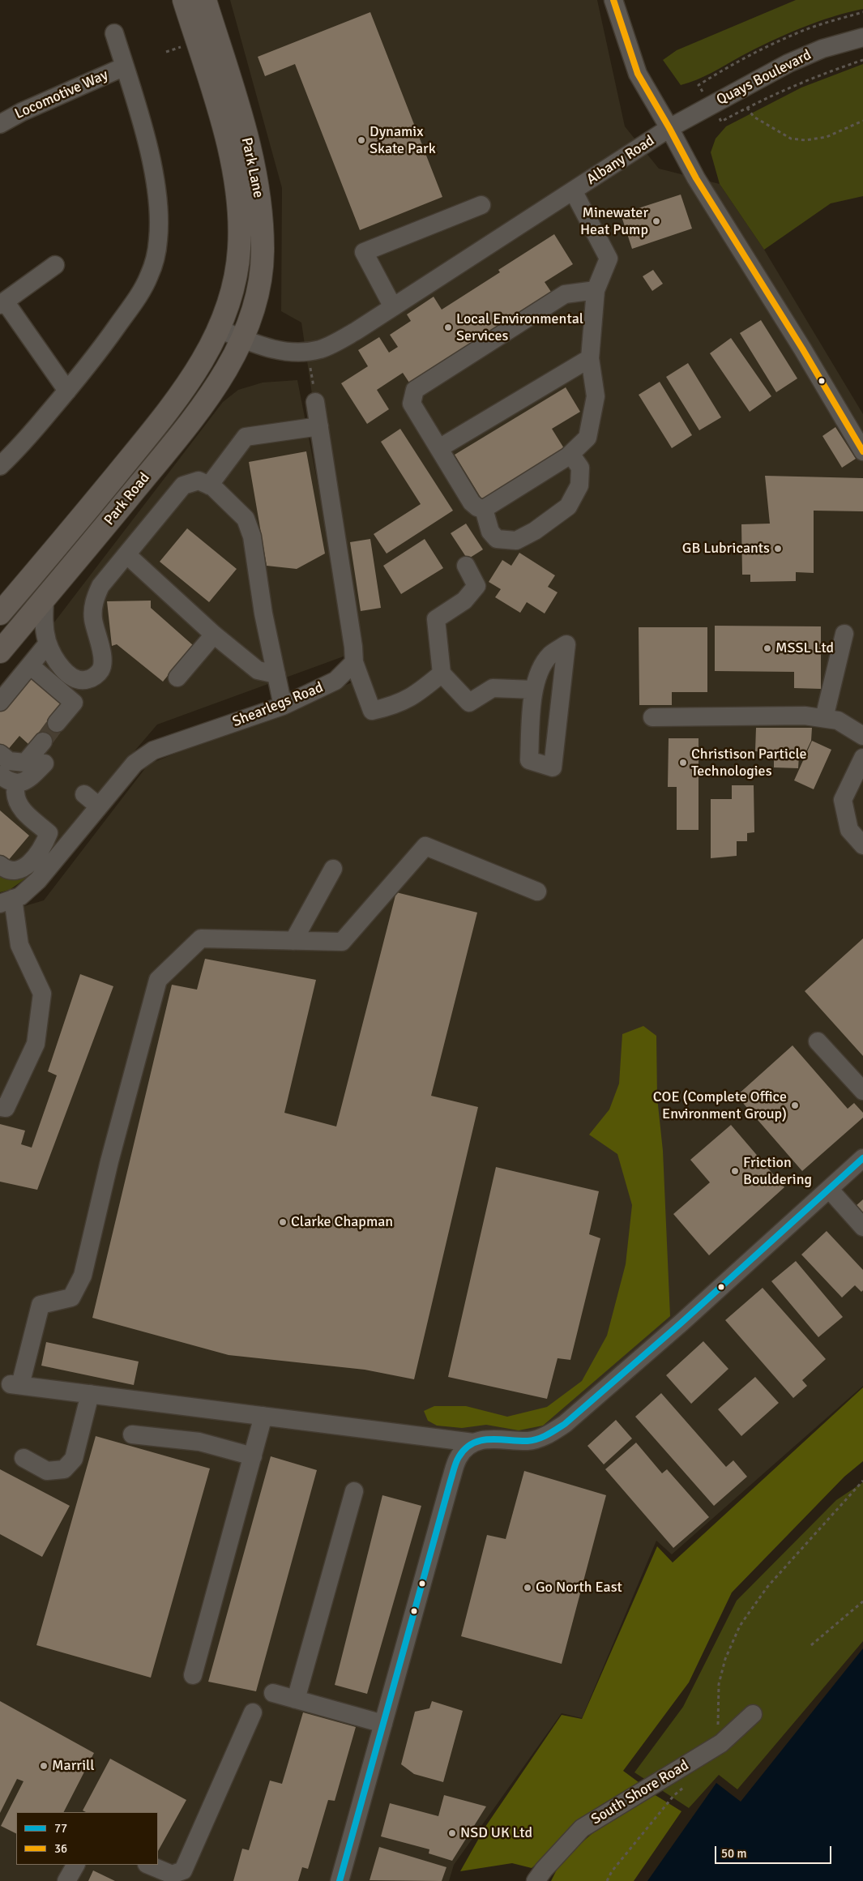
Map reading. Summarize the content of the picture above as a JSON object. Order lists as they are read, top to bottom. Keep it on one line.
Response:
{"streets":{"highway":["Park Lane","Park Road"],"street":["Quays Boulevard","Locomotive Way","Albany Road","Shearlegs Road","South Shore Road"]},"crossings":[["Quays Boulevard","Albany Road"],["Albany Road","Park Lane"],["Albany Road","Park Road"],["Park Lane","Park Road"]],"places":["Dynamix Skate Park","Minewater Heat Pump","Local Environmental Services","GB Lubricants","MSSL Ltd","Christison Particle Technologies","COE (Complete Office Environment Group)","Friction Bouldering","Clarke Chapman","Go North East","Marrill","NSD UK Ltd"],"lines":["transit line 36","transit line 77"],"legend":["77","36"],"scale_bar":"50 m"}
